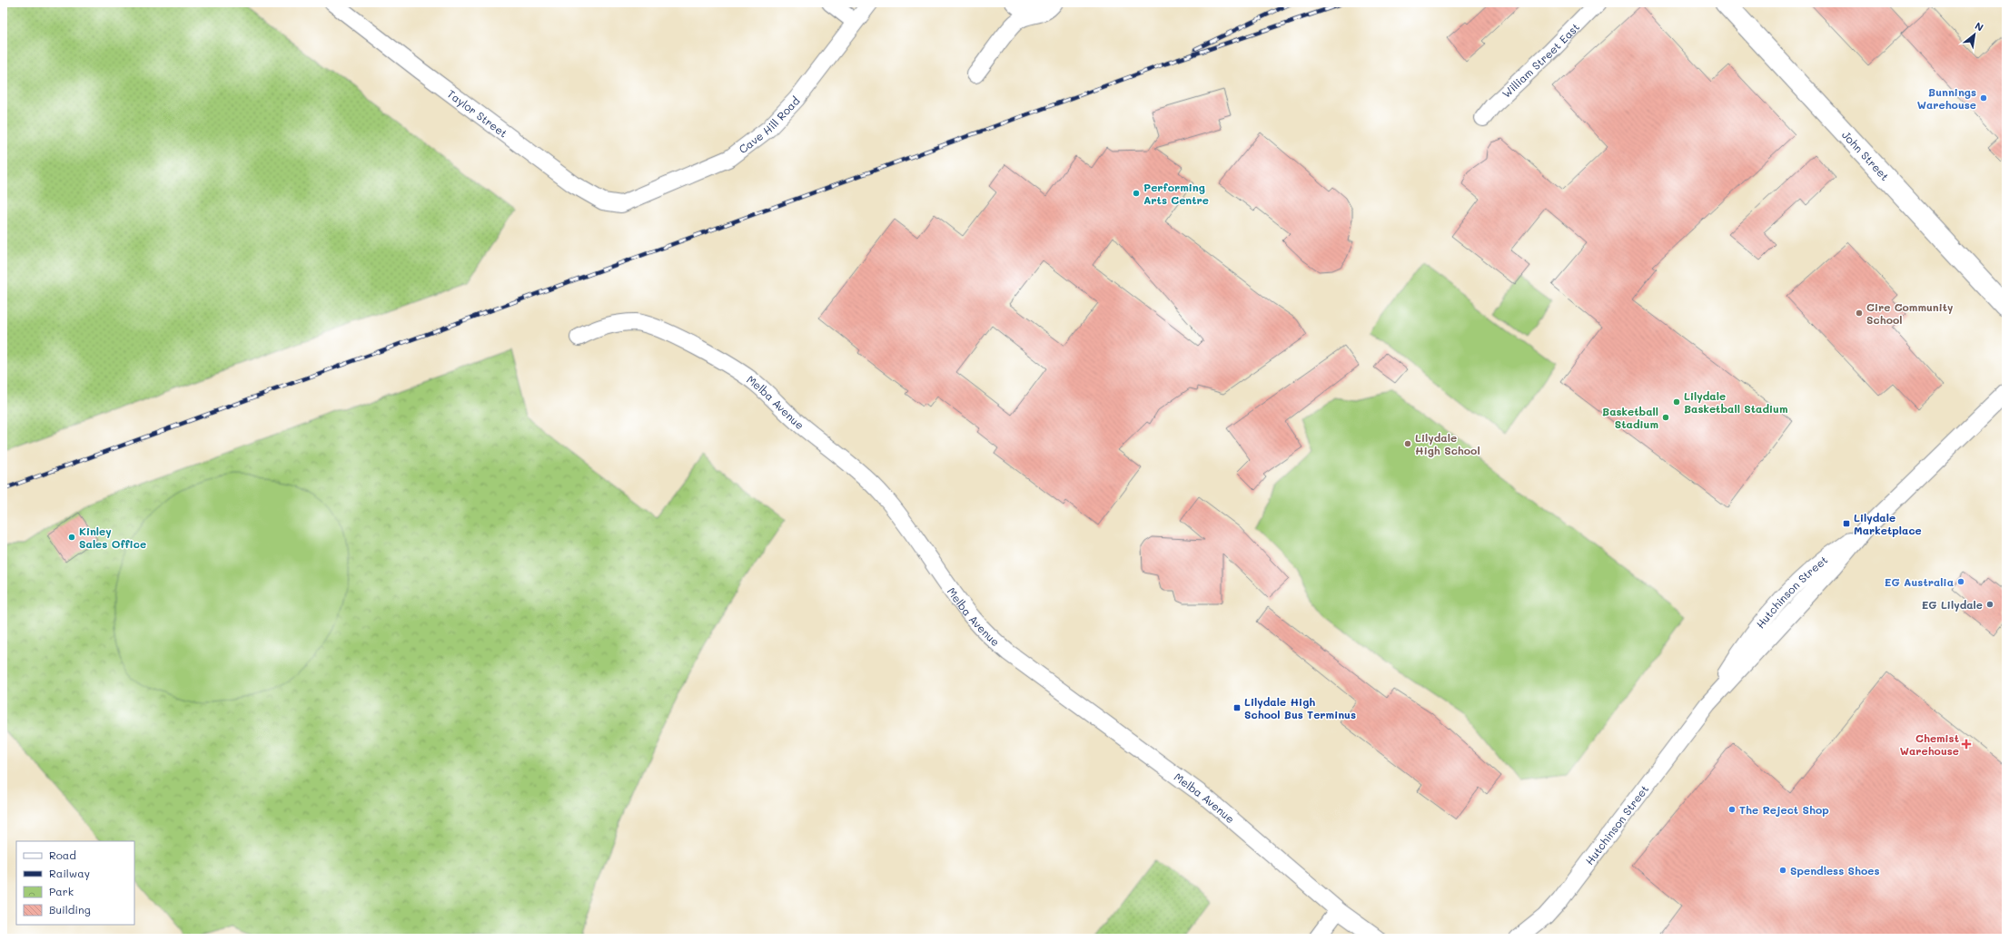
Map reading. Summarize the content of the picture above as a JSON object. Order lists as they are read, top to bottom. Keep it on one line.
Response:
{"streets":{"main road":["John Street"],"street":["William Street East","Taylor Street","Cave Hill Road","Melba Avenue","Hutchinson Street"]},"crossings":[["Taylor Street","Cave Hill Road"]],"places":{"other":["Bunnings Warehouse","Performing Arts Centre","Cire Community School","Lilydale Basketball Stadium","Basketball Stadium","Lilydale High School","Kinley Sales Office","EG Australia","EG Lilydale","The Reject Shop","Spendless Shoes"],"transit":["Lilydale Marketplace","Lilydale High School Bus Terminus"],"health":["Chemist Warehouse"]},"legend":["Road","Railway","Park","Building"],"north":"top right"}
